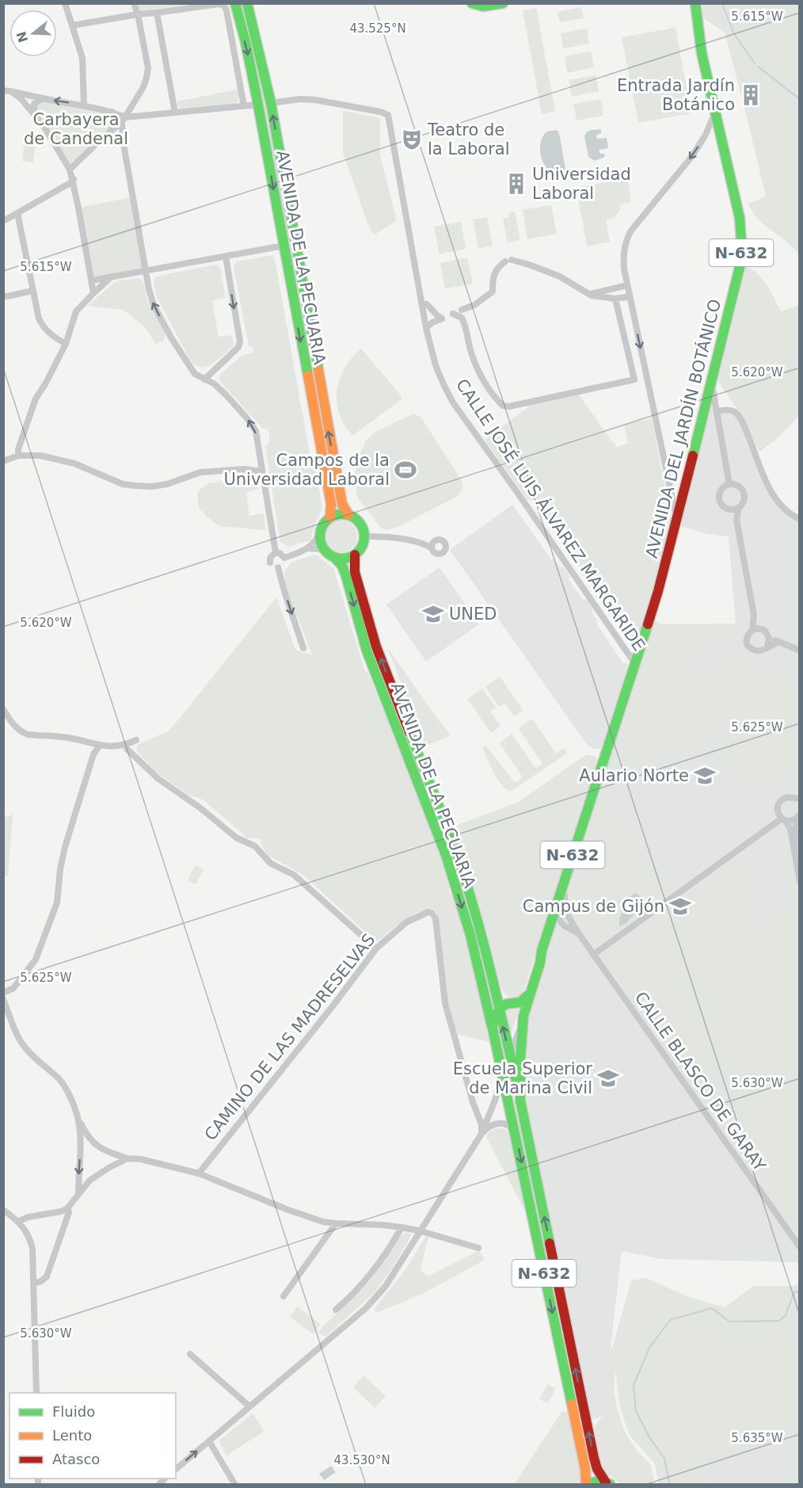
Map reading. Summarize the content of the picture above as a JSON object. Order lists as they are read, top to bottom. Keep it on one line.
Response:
{"streets":{"main road":["N-632","AVENIDA DE LA PECUARIA","AVENIDA DEL JARDÍN BOTÁNICO"],"street":["CALLE JOSÉ LUIS ÁLVAREZ MARGARIDE","CAMINO DE LAS MADRESELVAS","CALLE BLASCO DE GARAY"]},"crossings":[["N-632","AVENIDA DE LA PECUARIA"],["N-632","AVENIDA DEL JARDÍN BOTÁNICO"],["AVENIDA DE LA PECUARIA","AVENIDA DEL JARDÍN BOTÁNICO"],["AVENIDA DE LA PECUARIA","CALLE JOSÉ LUIS ÁLVAREZ MARGARIDE"],["AVENIDA DEL JARDÍN BOTÁNICO","CALLE JOSÉ LUIS ÁLVAREZ MARGARIDE"],["AVENIDA DEL JARDÍN BOTÁNICO","CAMINO DE LAS MADRESELVAS"],["AVENIDA DEL JARDÍN BOTÁNICO","CALLE BLASCO DE GARAY"]],"parks":["Carbayera de Candenal"],"places":{"building":["Entrada Jardín Botánico","Universidad Laboral"],"theatre":["Teatro de la Laboral"],"sports":["Campos de la Universidad Laboral"],"school or university":["UNED","Aulario Norte","Campus de Gijón","Escuela Superior de Marina Civil"]},"legend":["Fluido","Lento","Atasco"],"north":"left","coordinates":["5.615°W","43.525°N","5.620°W","5.625°W","5.630°W","5.635°W","43.530°N"]}
